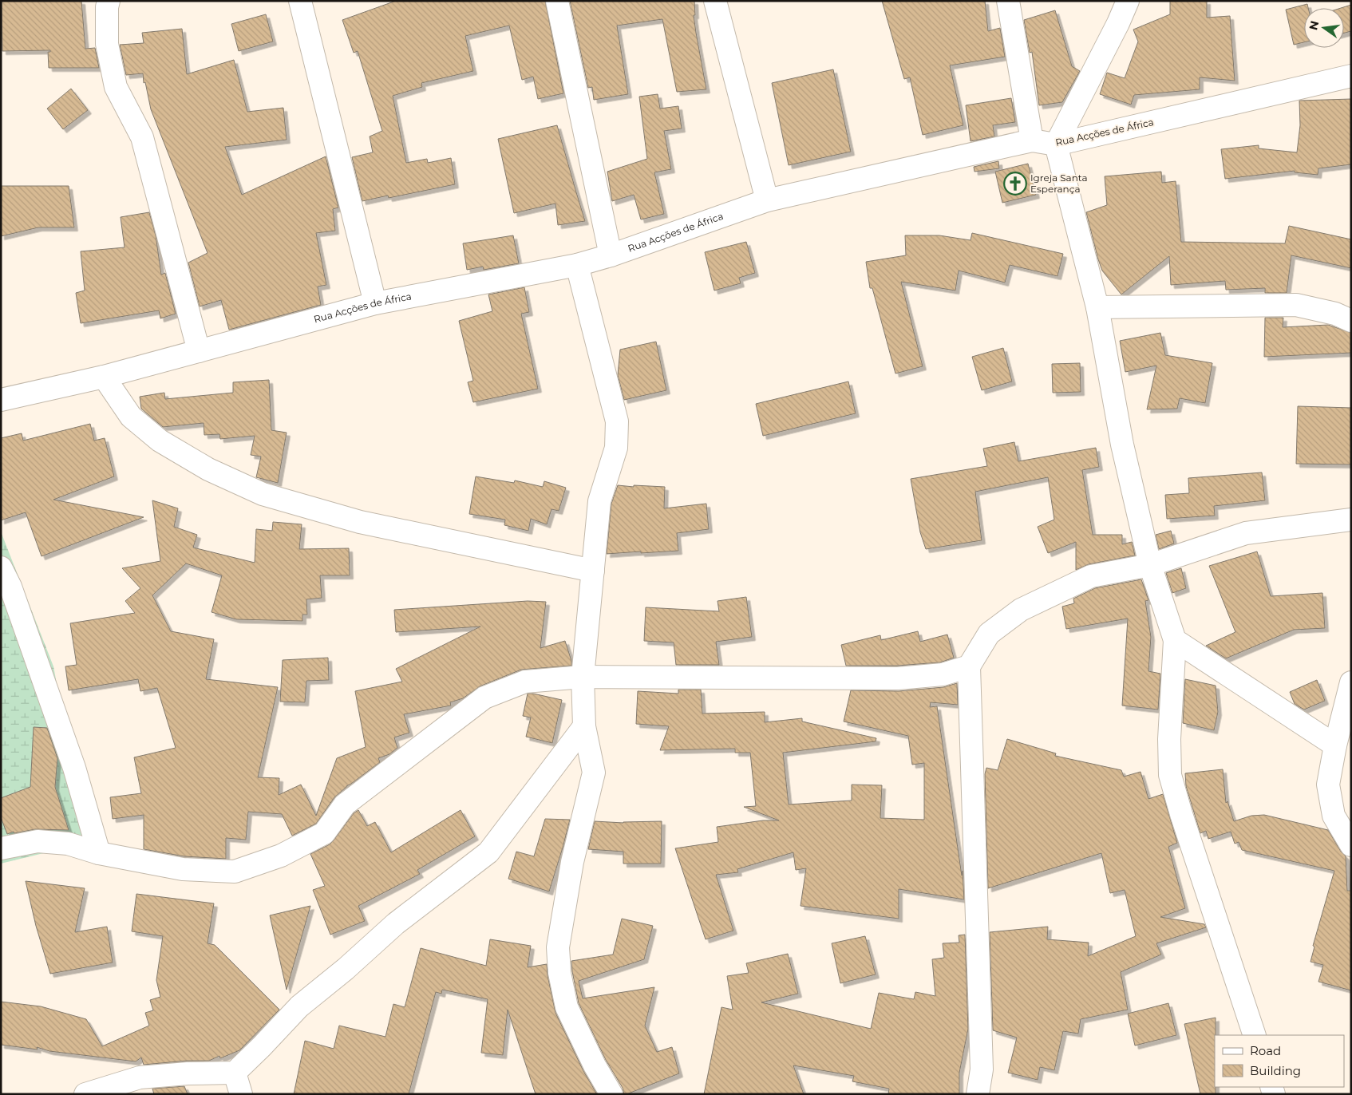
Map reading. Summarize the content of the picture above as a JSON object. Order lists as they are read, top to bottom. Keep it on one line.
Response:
{"streets":{"street":["Rua Acções de África"]},"places":{"church":["Igreja Santa Esperança"]},"legend":["Road","Building"],"north":"left"}
